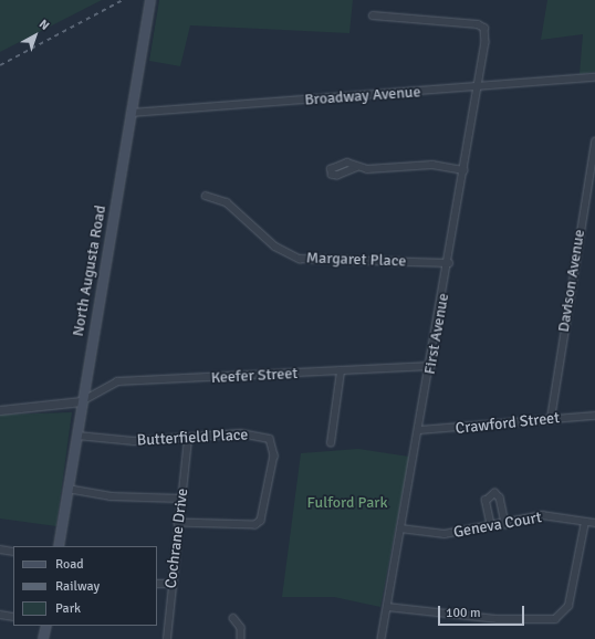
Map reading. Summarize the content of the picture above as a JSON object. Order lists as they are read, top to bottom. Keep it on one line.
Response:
{"streets":{"main road":["North Augusta Road"],"street":["Broadway Avenue","Margaret Place","Davison Avenue","First Avenue","Keefer Street","Crawford Street","Butterfield Place","Geneva Court","Cochrane Drive"]},"crossings":[["Broadway Avenue","North Augusta Road"],["Broadway Avenue","First Avenue"],["Margaret Place","First Avenue"],["North Augusta Road","Keefer Street"],["North Augusta Road","Butterfield Place"],["Davison Avenue","Crawford Street"],["First Avenue","Keefer Street"],["First Avenue","Crawford Street"],["First Avenue","Geneva Court"],["Butterfield Place","Cochrane Drive"]],"parks":["Fulford Park"],"legend":["Road","Railway","Park"],"scale_bar":"100 m","north":"top right"}
